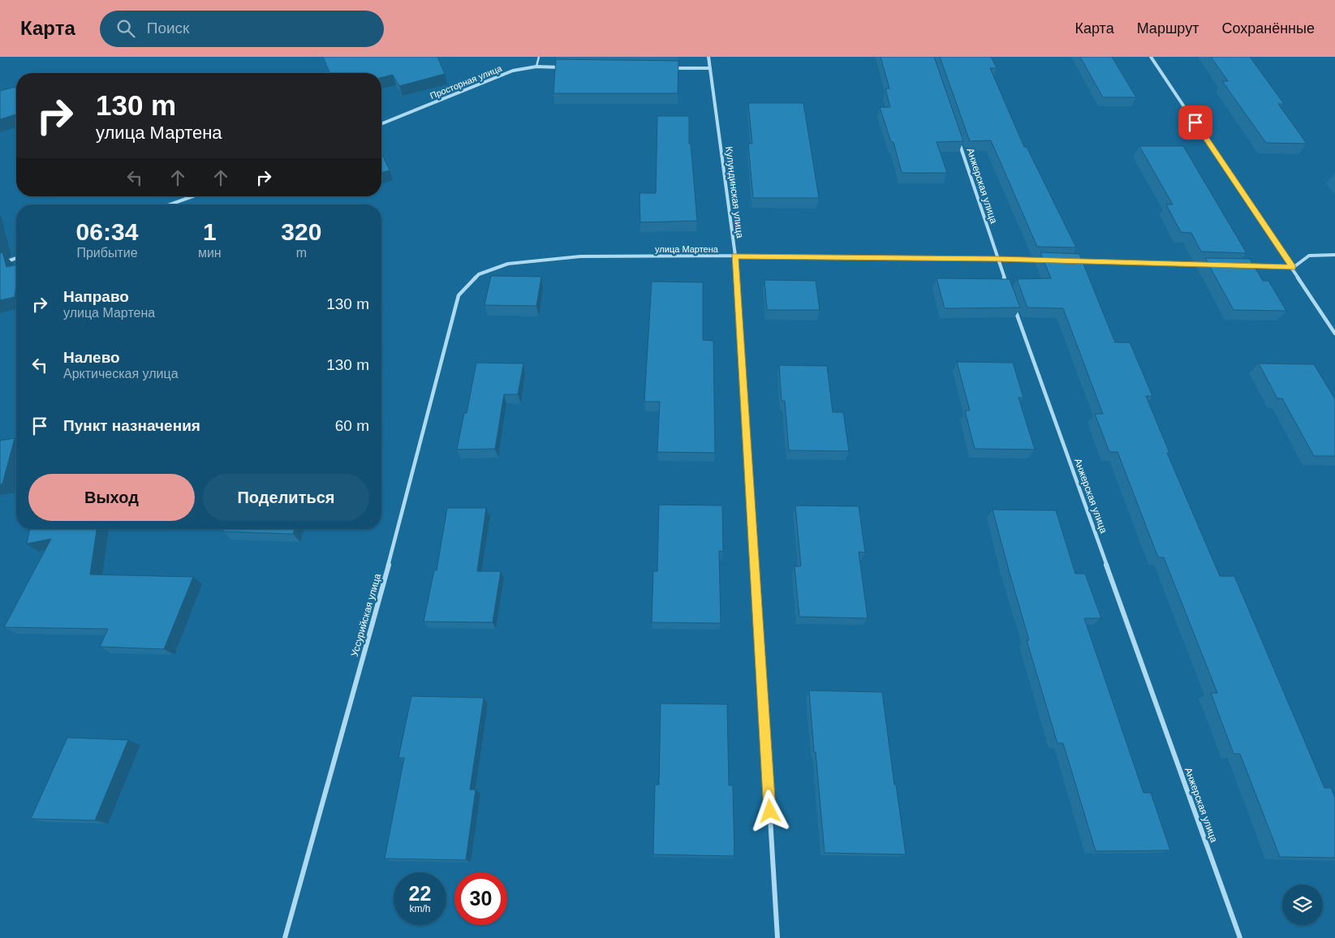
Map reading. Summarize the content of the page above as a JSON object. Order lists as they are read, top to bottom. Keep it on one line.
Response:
{"streets":{"street":["Просторная улица","Анжерская улица","Кулундинская улица","улица Мартена","Уссурийская улица"]},"crossings":[["Анжерская улица","улица Мартена"],["Кулундинская улица","улица Мартена"],["улица Мартена","Уссурийская улица"]],"page":{"header":"Карта","search":"Поиск","nav":["Карта","Маршрут","Сохранённые"],"turn":["130 m","улица Мартена"],"eta":["06:34","Прибытие","1","мин","320","m"],"list":[{"name":"Направо","note":"улица Мартена","value":"130 m"},{"name":"Налево","note":"Арктическая улица","value":"130 m"},{"name":"Пункт назначения","value":"60 m"}],"buttons":["Выход","Поделиться"],"speed":"22 km/h","limit":"30"}}
